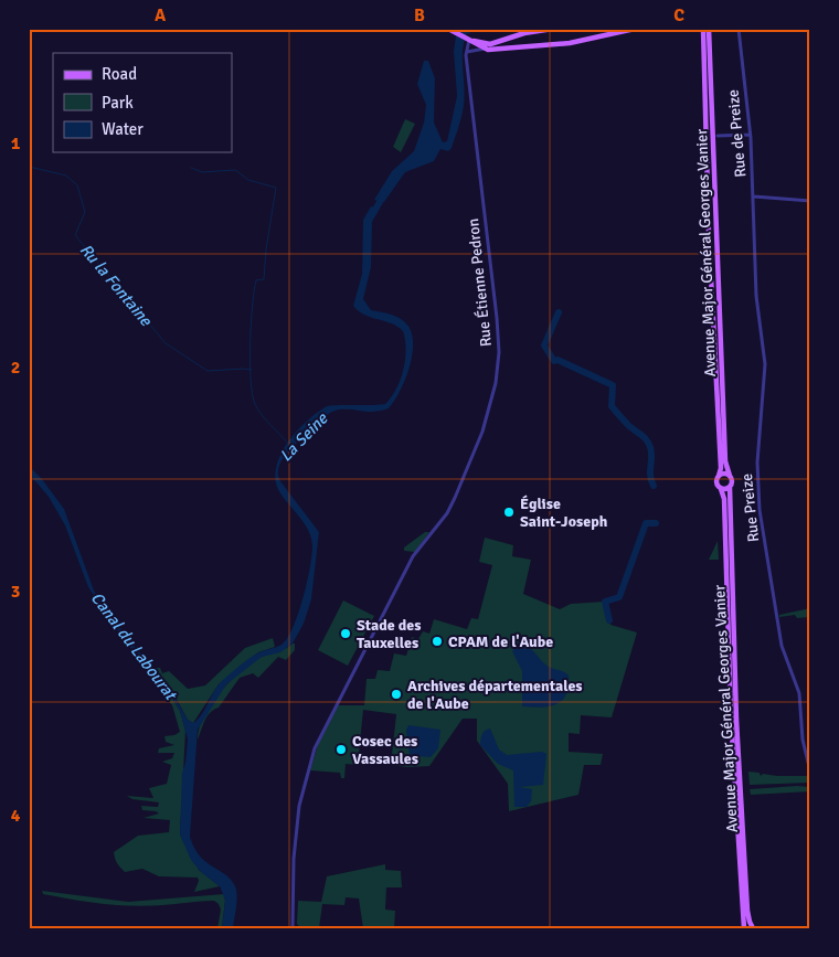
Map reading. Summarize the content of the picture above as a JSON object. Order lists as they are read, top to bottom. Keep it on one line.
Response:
{"streets":{"main road":["Avenue Major Général Georges Vanier"],"street":["Rue de Preize","Rue Étienne Pedron","Rue Preize"]},"crossings":[["Rue de Preize","Rue Preize"]],"water":["Ru la Fontaine","La Seine","Canal du Labourat"],"places":["Église Saint-Joseph","Stade des Tauxelles","CPAM de l'Aube","Archives départementales de l'Aube","Cosec des Vassaules"],"legend":["Road","Park","Water"],"grid":{"columns":["A","B","C"],"rows":["1","2","3","4"]}}
